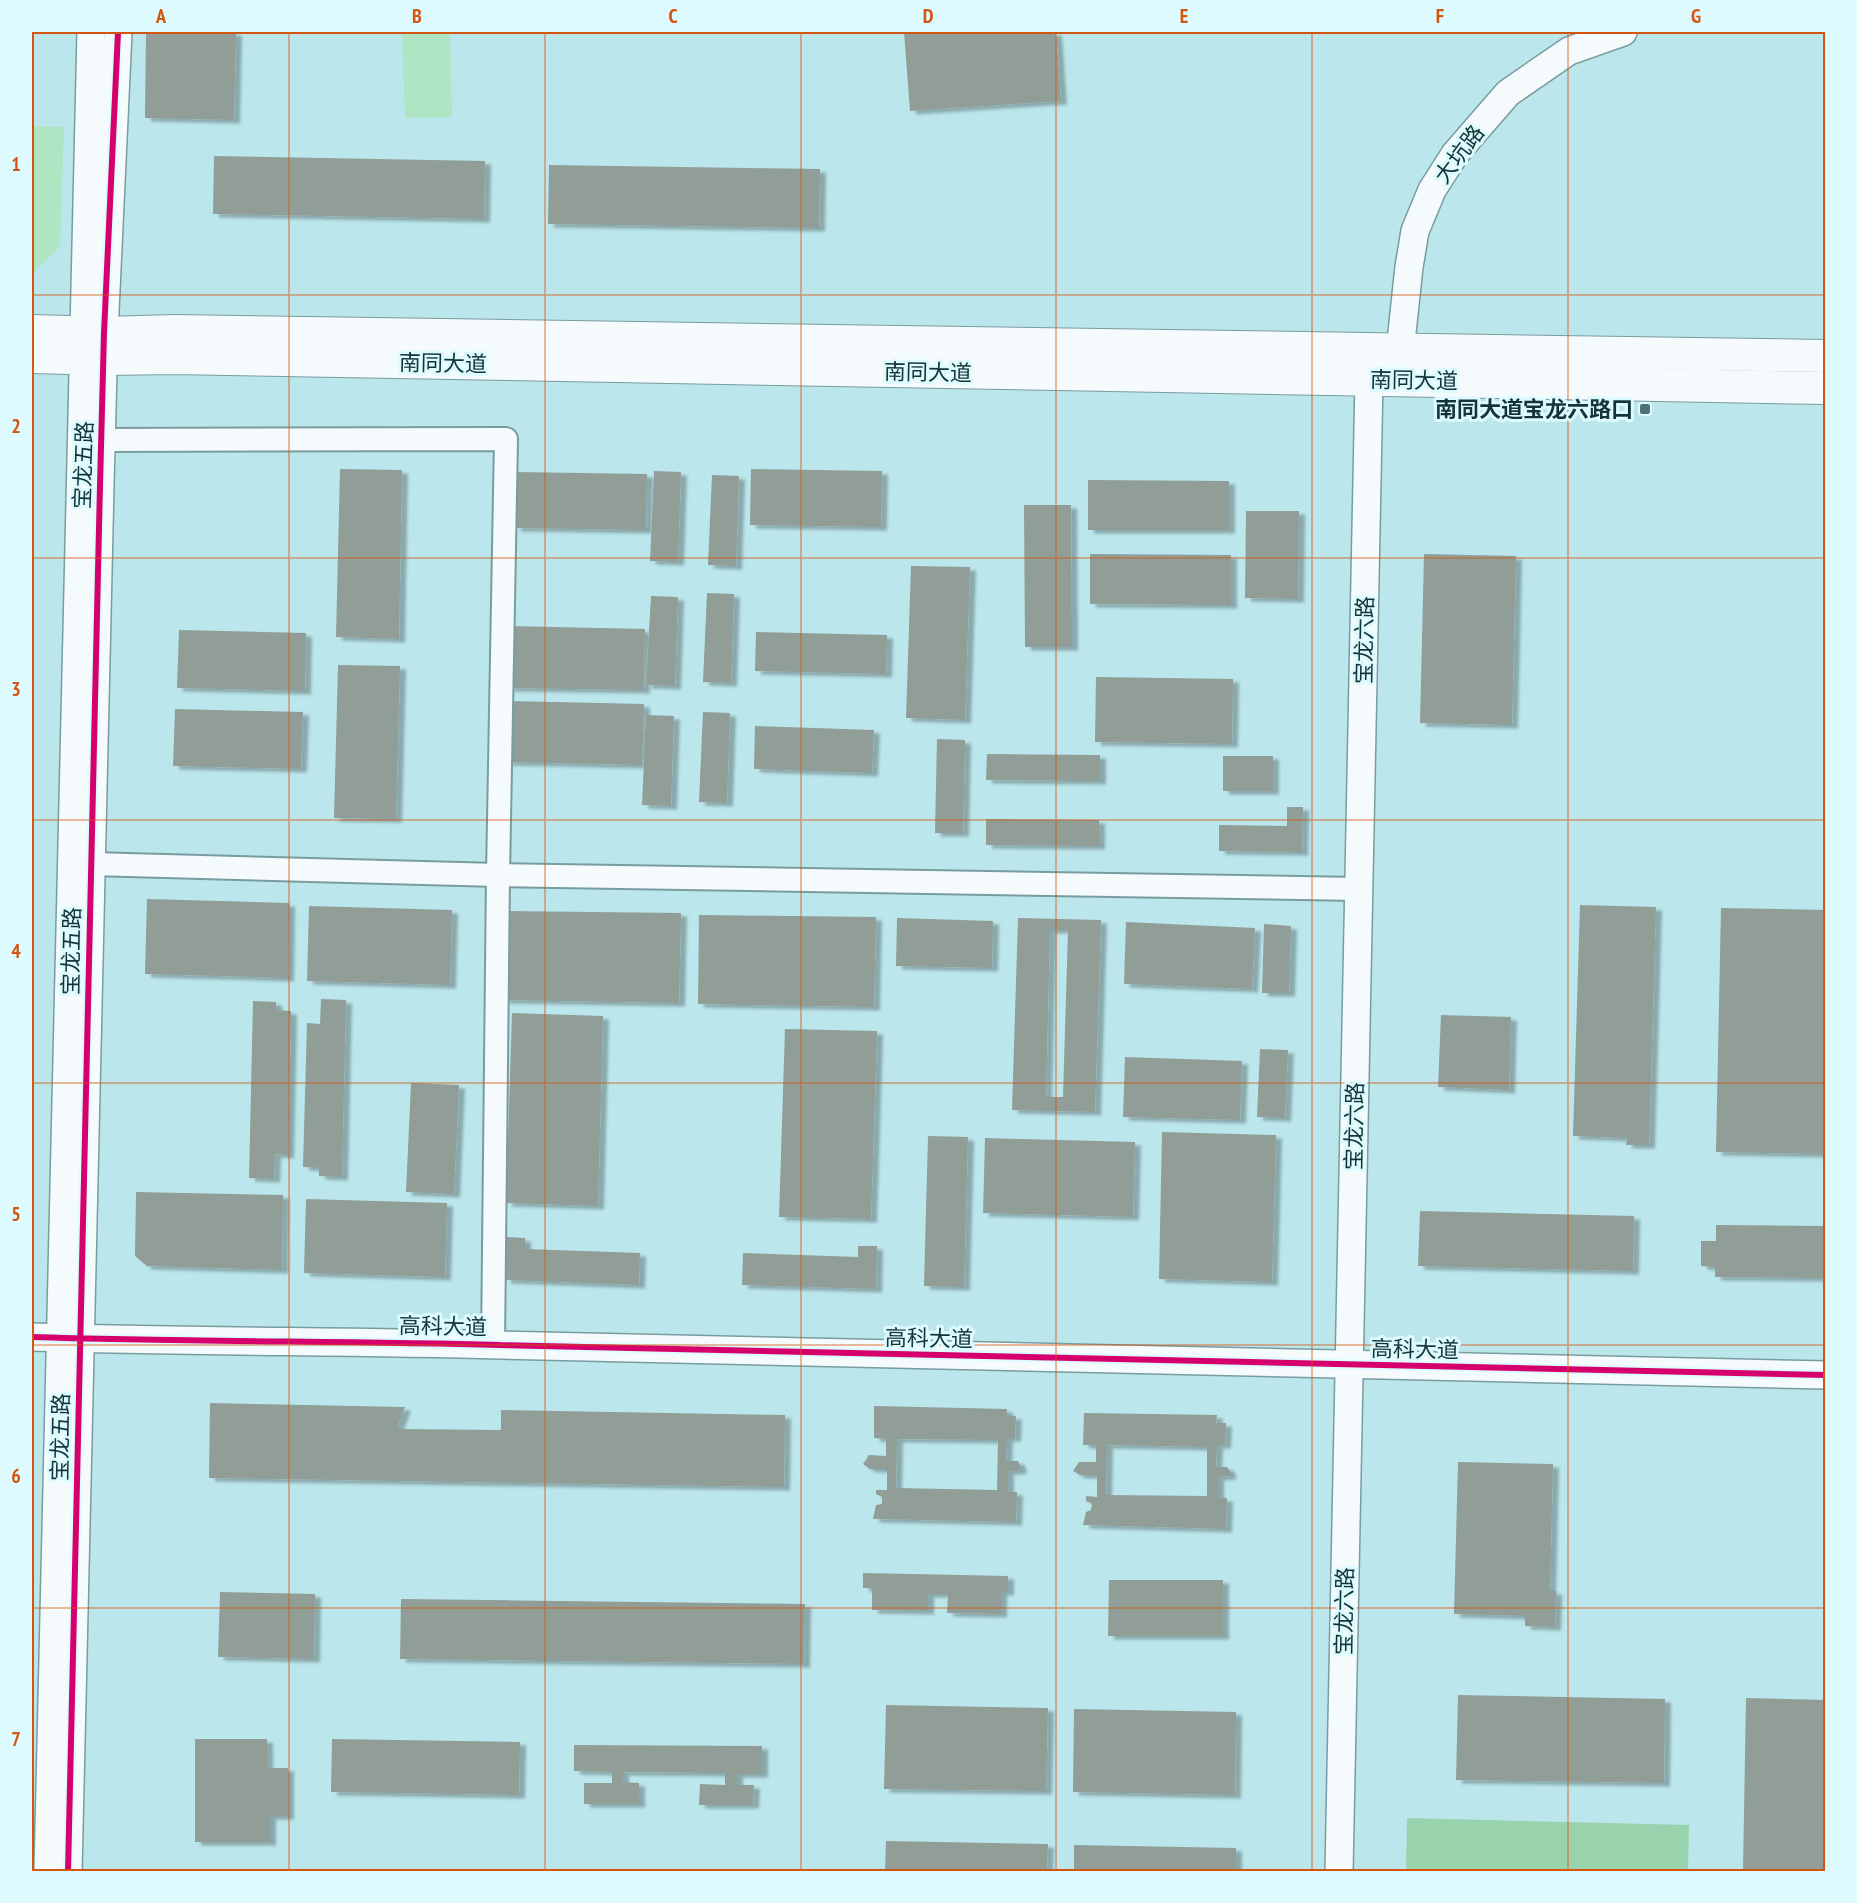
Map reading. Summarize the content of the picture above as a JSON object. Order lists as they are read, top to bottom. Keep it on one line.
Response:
{"streets":{"main road":["南同大道"],"street":["大坑路","宝龙五路","宝龙六路","高科大道"]},"crossings":[["大坑路","南同大道"],["南同大道","宝龙五路"],["南同大道","宝龙六路"],["宝龙五路","高科大道"],["宝龙六路","高科大道"]],"places":{"transit":["南同大道宝龙六路口"]},"grid":{"columns":["A","B","C","D","E","F","G"],"rows":["1","2","3","4","5","6","7"]}}
